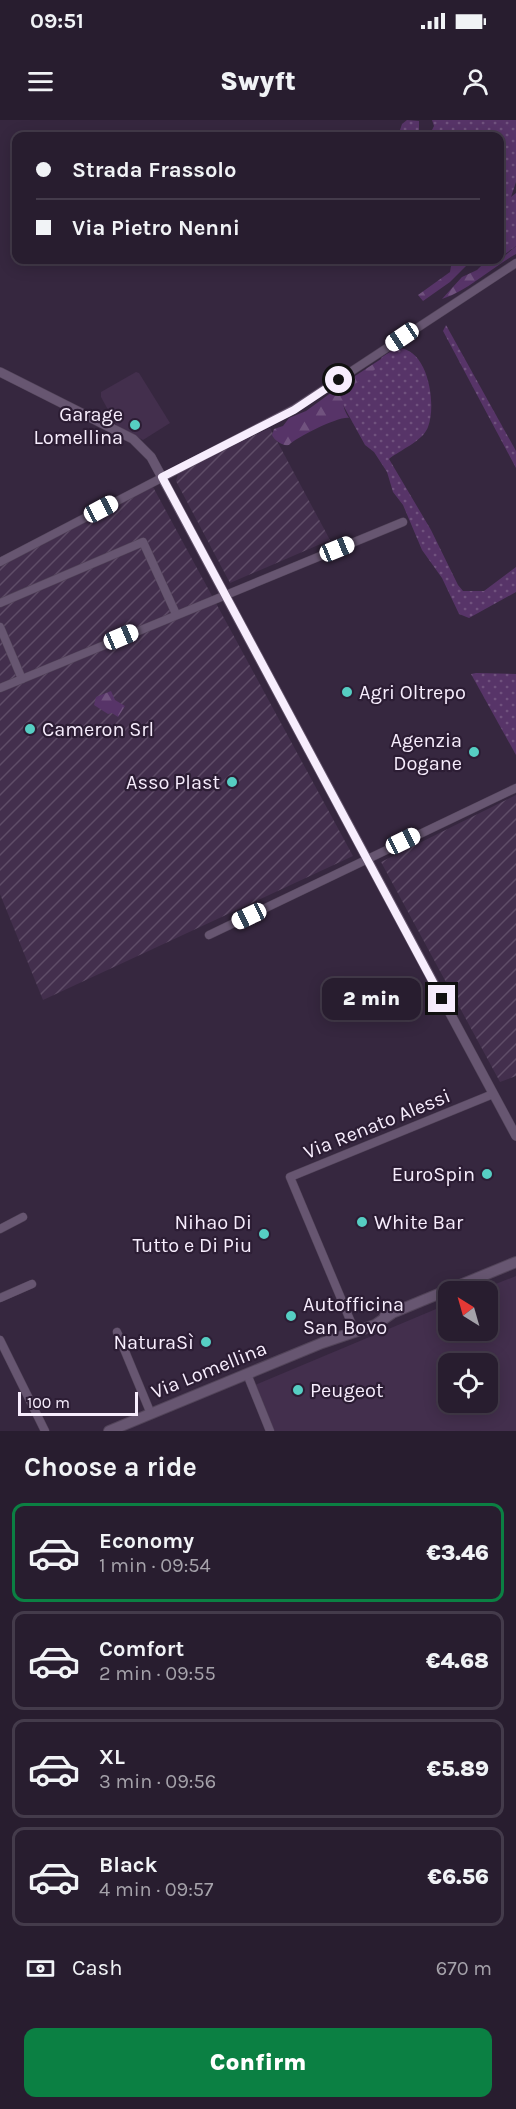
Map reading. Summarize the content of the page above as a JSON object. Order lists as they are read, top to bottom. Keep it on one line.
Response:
{"streets":{"main road":["Via Lomellina"],"street":["Via Renato Alessi"]},"crossings":[["Via Renato Alessi","Via Lomellina"]],"places":["Garage Lomellina","Agri Oltrepo","Cameron Srl","Agenzia Dogane","Asso Plast","EuroSpin","White Bar","Nihao Di Tutto e Di Piu","Autofficina San Bovo","NaturaSì","Peugeot"],"scale_bar":"100 m","north":"top left","page":{"status":"09:51","header":"Swyft","banner":["Strada Frassolo","Via Pietro Nenni"],"bubble":"2 min","scale":"100 m","heading":"Choose a ride","list":[{"name":"Economy","note":"1 min · 09:54","value":"€3.46"},{"name":"Comfort","note":"2 min · 09:55","value":"€4.68"},{"name":"XL","note":"3 min · 09:56","value":"€5.89"},{"name":"Black","note":"4 min · 09:57","value":"€6.56"}],"pay":["Cash","670 m"],"buttons":"Confirm"}}
